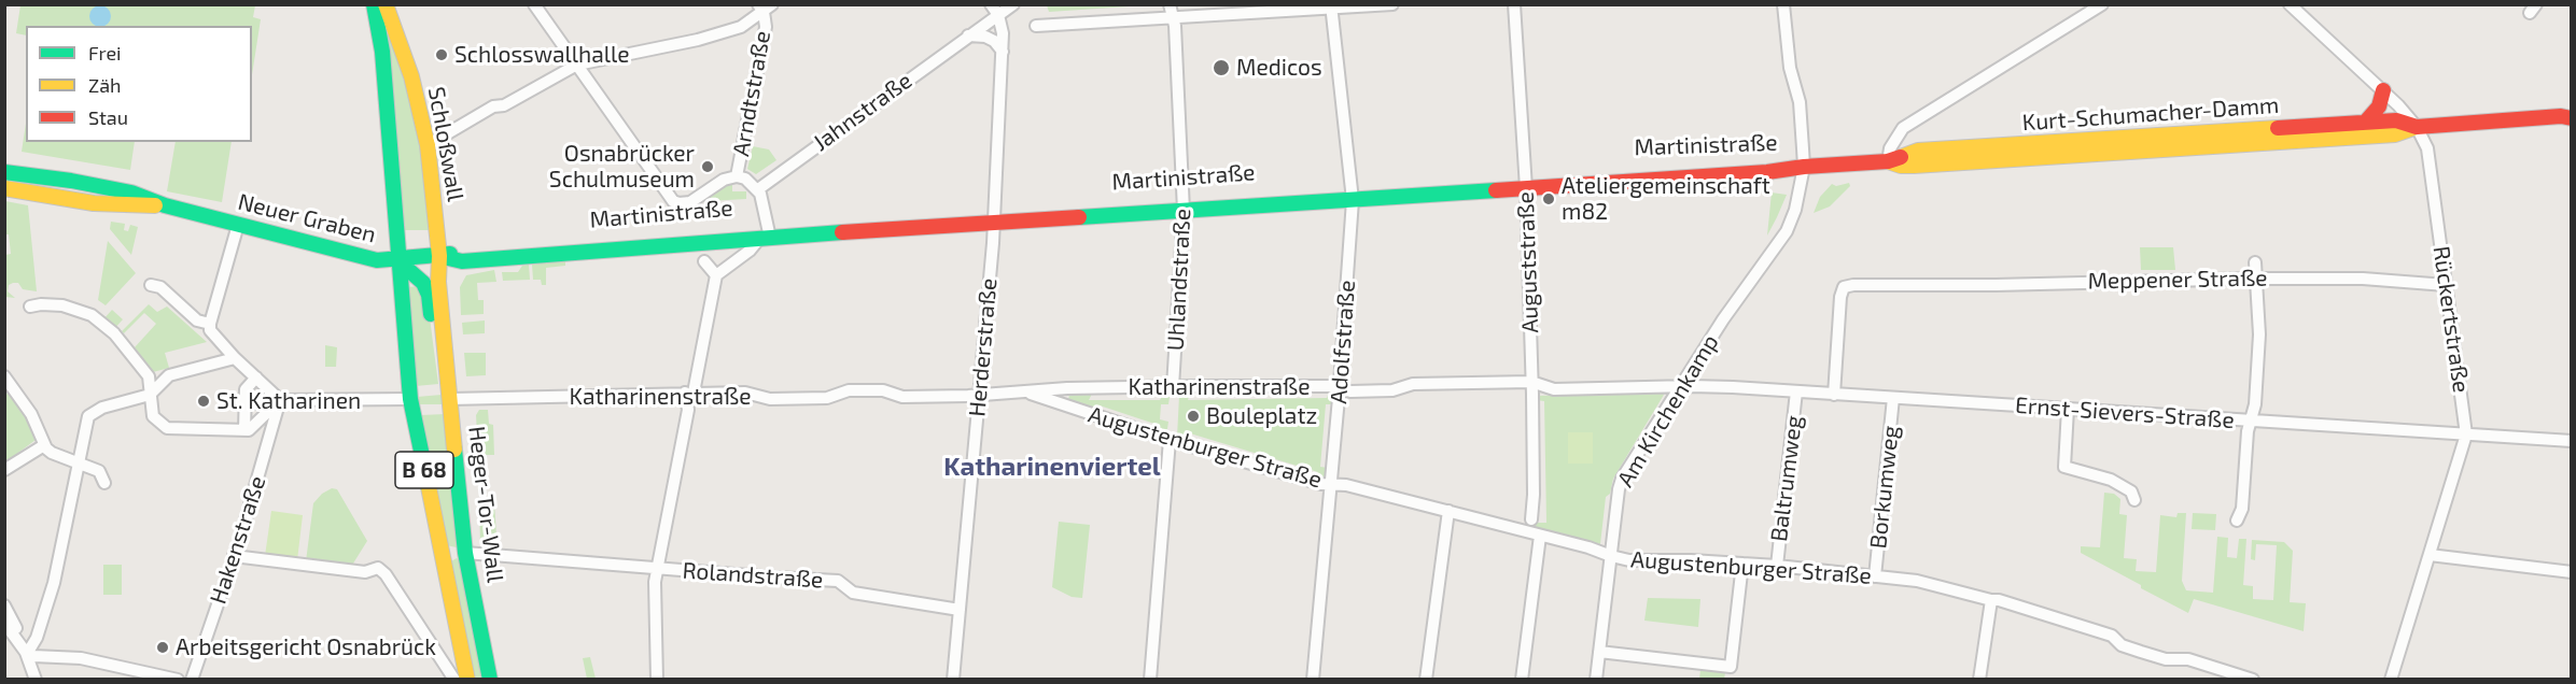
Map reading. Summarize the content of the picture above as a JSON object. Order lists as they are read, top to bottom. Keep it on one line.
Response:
{"streets":{"main road":["Kurt-Schumacher-Damm","Schloßwall","Martinistraße","Neuer Graben","B 68","Heger-Tor-Wall"],"street":["Arndtstraße","Jahnstraße","Auguststraße","Uhlandstraße","Meppener Straße","Rückertstraße","Adolfstraße","Herderstraße","Katharinenstraße","Am Kirchenkamp","Ernst-Sievers-Straße","Augustenburger Straße","Baltrumweg","Borkumweg","Hakenstraße","Rolandstraße"]},"crossings":[["Jahnstraße","Herderstraße"],["Kurt-Schumacher-Damm","Martinistraße"],["Kurt-Schumacher-Damm","Rückertstraße"],["Kurt-Schumacher-Damm","Am Kirchenkamp"],["Schloßwall","Martinistraße"],["Schloßwall","Neuer Graben"],["Schloßwall","Heger-Tor-Wall"],["Martinistraße","Neuer Graben"],["Martinistraße","Auguststraße"],["Martinistraße","Uhlandstraße"],["Martinistraße","Adolfstraße"],["Martinistraße","Herderstraße"],["Martinistraße","Am Kirchenkamp"],["Martinistraße","Heger-Tor-Wall"],["Neuer Graben","B 68"],["Neuer Graben","Heger-Tor-Wall"],["Auguststraße","Katharinenstraße"],["Uhlandstraße","Katharinenstraße"],["Meppener Straße","Rückertstraße"],["Meppener Straße","Ernst-Sievers-Straße"],["Rückertstraße","Ernst-Sievers-Straße"],["Adolfstraße","Katharinenstraße"],["Adolfstraße","Augustenburger Straße"],["Herderstraße","Katharinenstraße"],["Herderstraße","Rolandstraße"],["Katharinenstraße","Am Kirchenkamp"],["Katharinenstraße","Ernst-Sievers-Straße"],["Katharinenstraße","Augustenburger Straße"],["Katharinenstraße","Heger-Tor-Wall"],["Am Kirchenkamp","Ernst-Sievers-Straße"],["Am Kirchenkamp","Augustenburger Straße"],["Ernst-Sievers-Straße","Baltrumweg"],["Ernst-Sievers-Straße","Borkumweg"],["Augustenburger Straße","Baltrumweg"],["Augustenburger Straße","Borkumweg"],["B 68","Heger-Tor-Wall"],["Heger-Tor-Wall","Rolandstraße"]],"districts":["Katharinenviertel"],"places":["Schlosswallhalle","Medicos","Osnabrücker Schulmuseum","Ateliergemeinschaft m82","St. Katharinen","Bouleplatz","Arbeitsgericht Osnabrück"],"legend":["Frei","Zäh","Stau"]}
